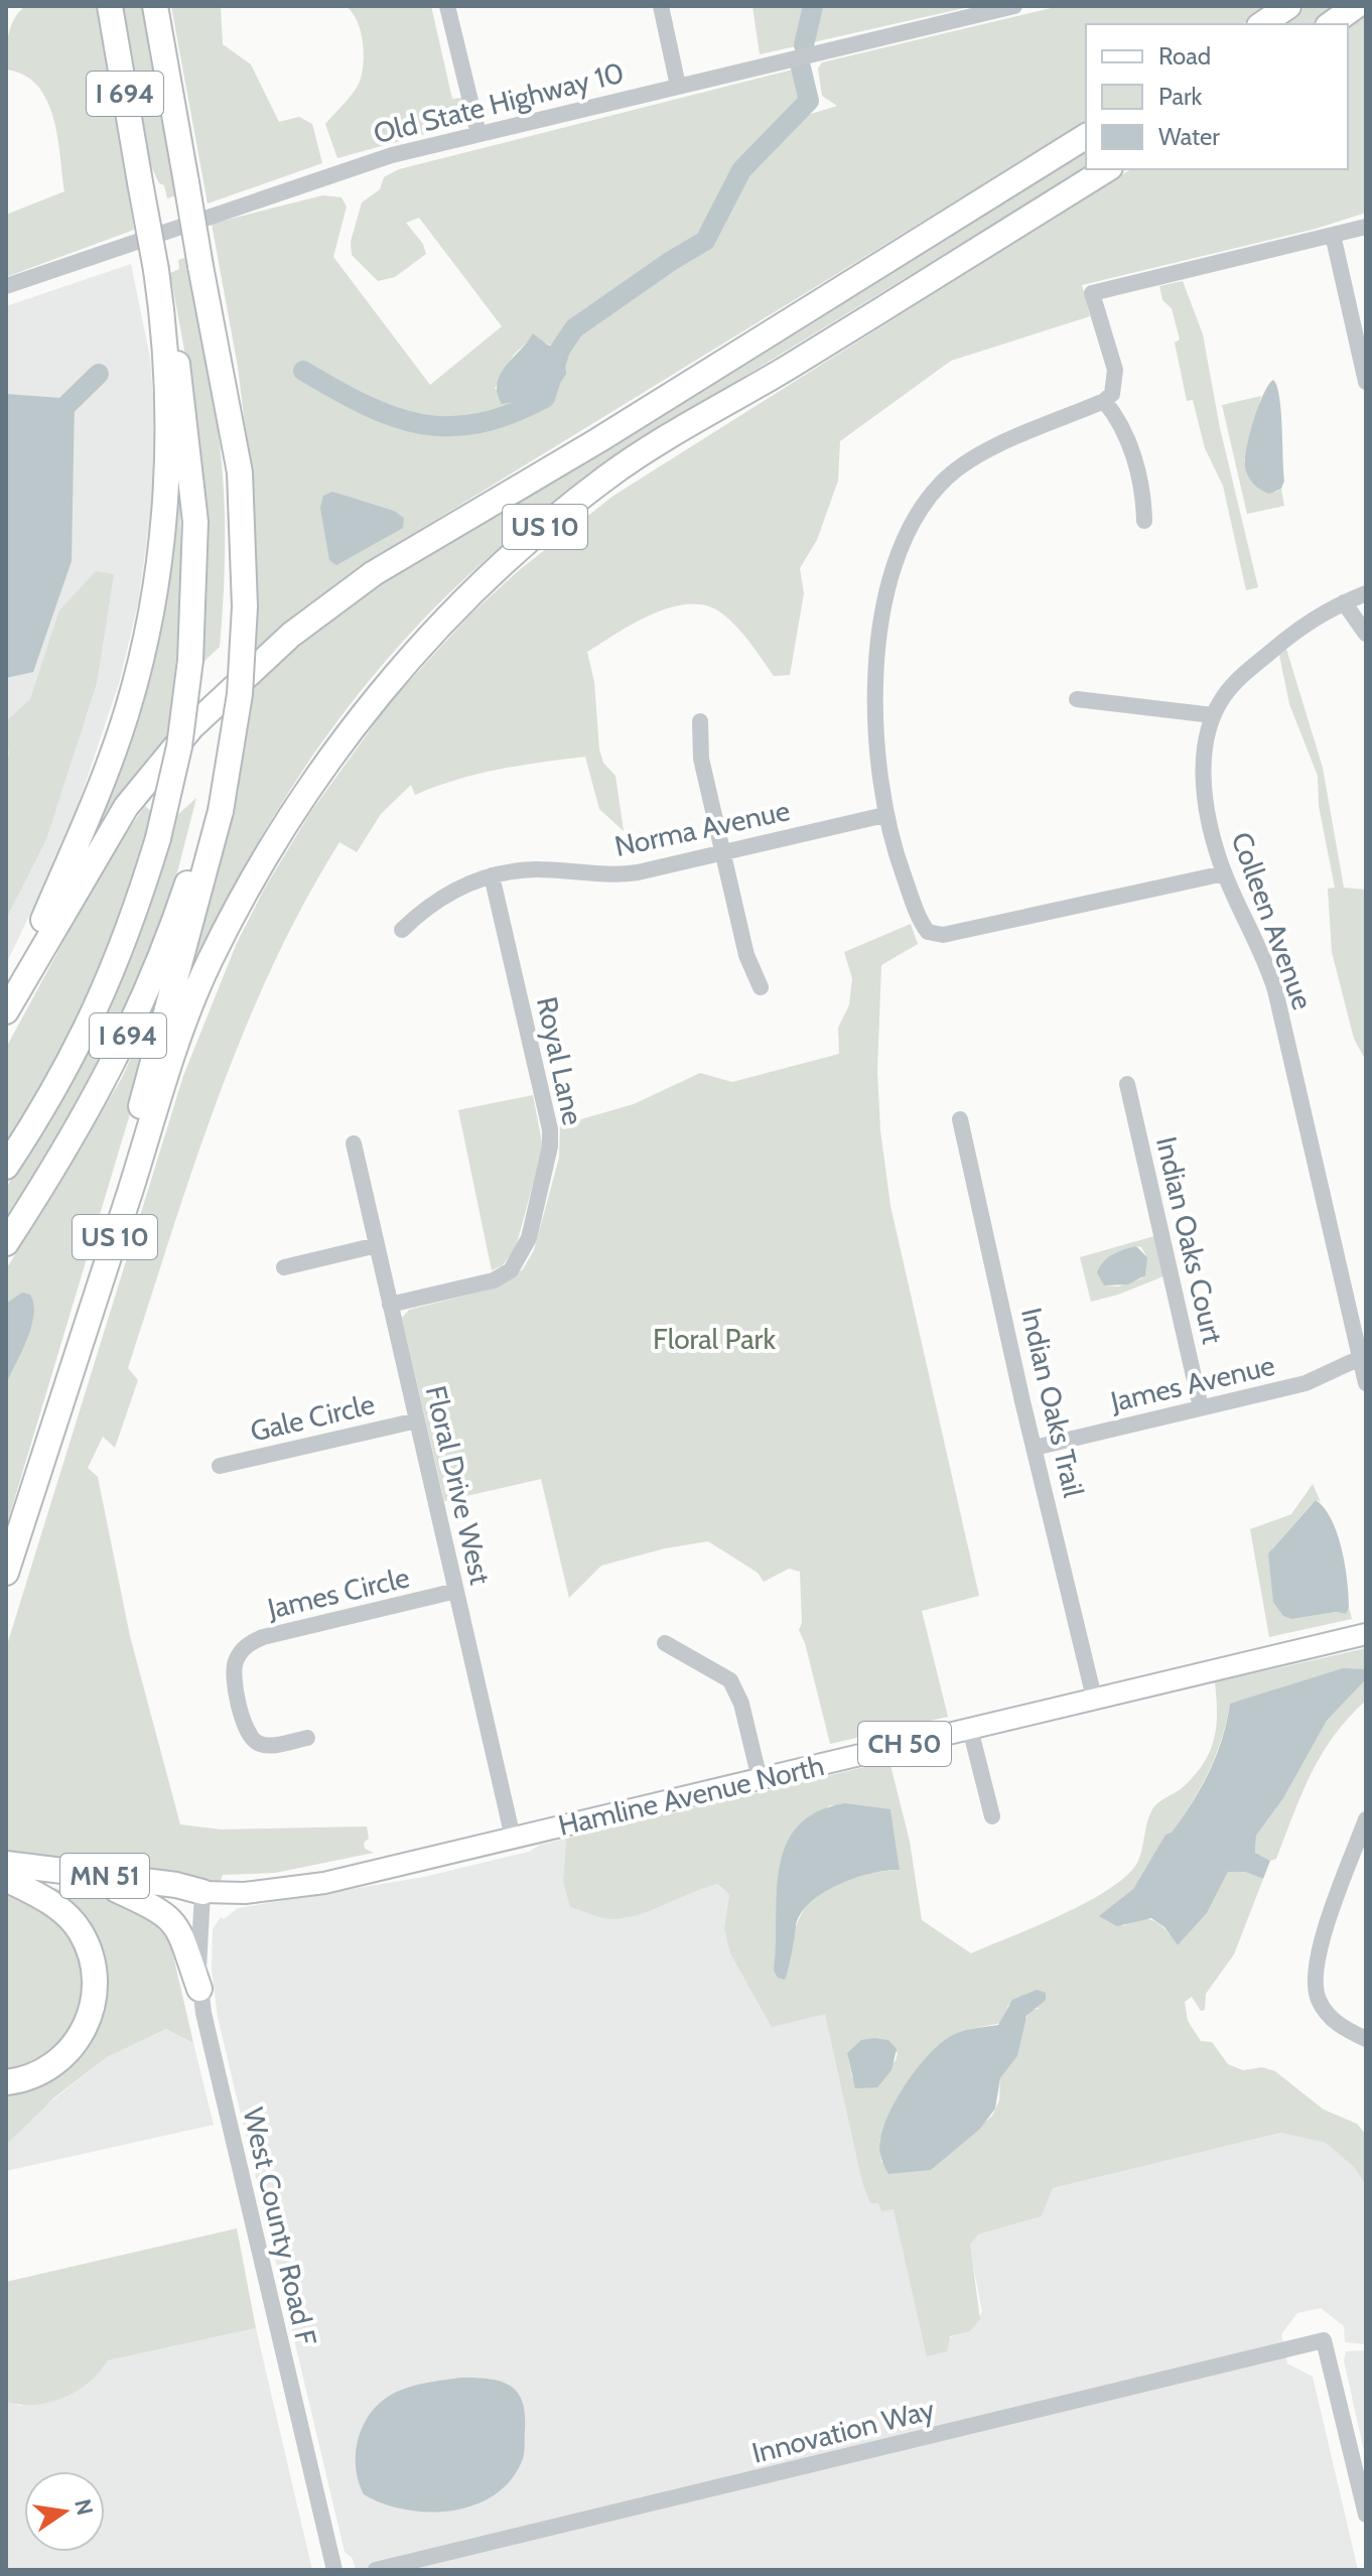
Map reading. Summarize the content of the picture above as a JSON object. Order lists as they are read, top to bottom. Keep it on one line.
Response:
{"streets":{"highway":["I 694","US 10","Hamline Avenue North","MN 51"],"main road":["CH 50"],"street":["Old State Highway 10","Norma Avenue","Colleen Avenue","Royal Lane","Indian Oaks Court","James Avenue","Indian Oaks Trail","Gale Circle","Floral Drive West","James Circle","West County Road F","Innovation Way"]},"crossings":[["Norma Avenue","Royal Lane"],["Colleen Avenue","James Avenue"],["Royal Lane","Floral Drive West"],["Indian Oaks Court","James Avenue"],["James Avenue","Indian Oaks Trail"],["Indian Oaks Trail","Hamline Avenue North"],["Gale Circle","Floral Drive West"],["Floral Drive West","James Circle"],["Floral Drive West","Hamline Avenue North"],["Hamline Avenue North","West County Road F"]],"parks":["Floral Park"],"legend":["Road","Park","Water"],"north":"right"}
